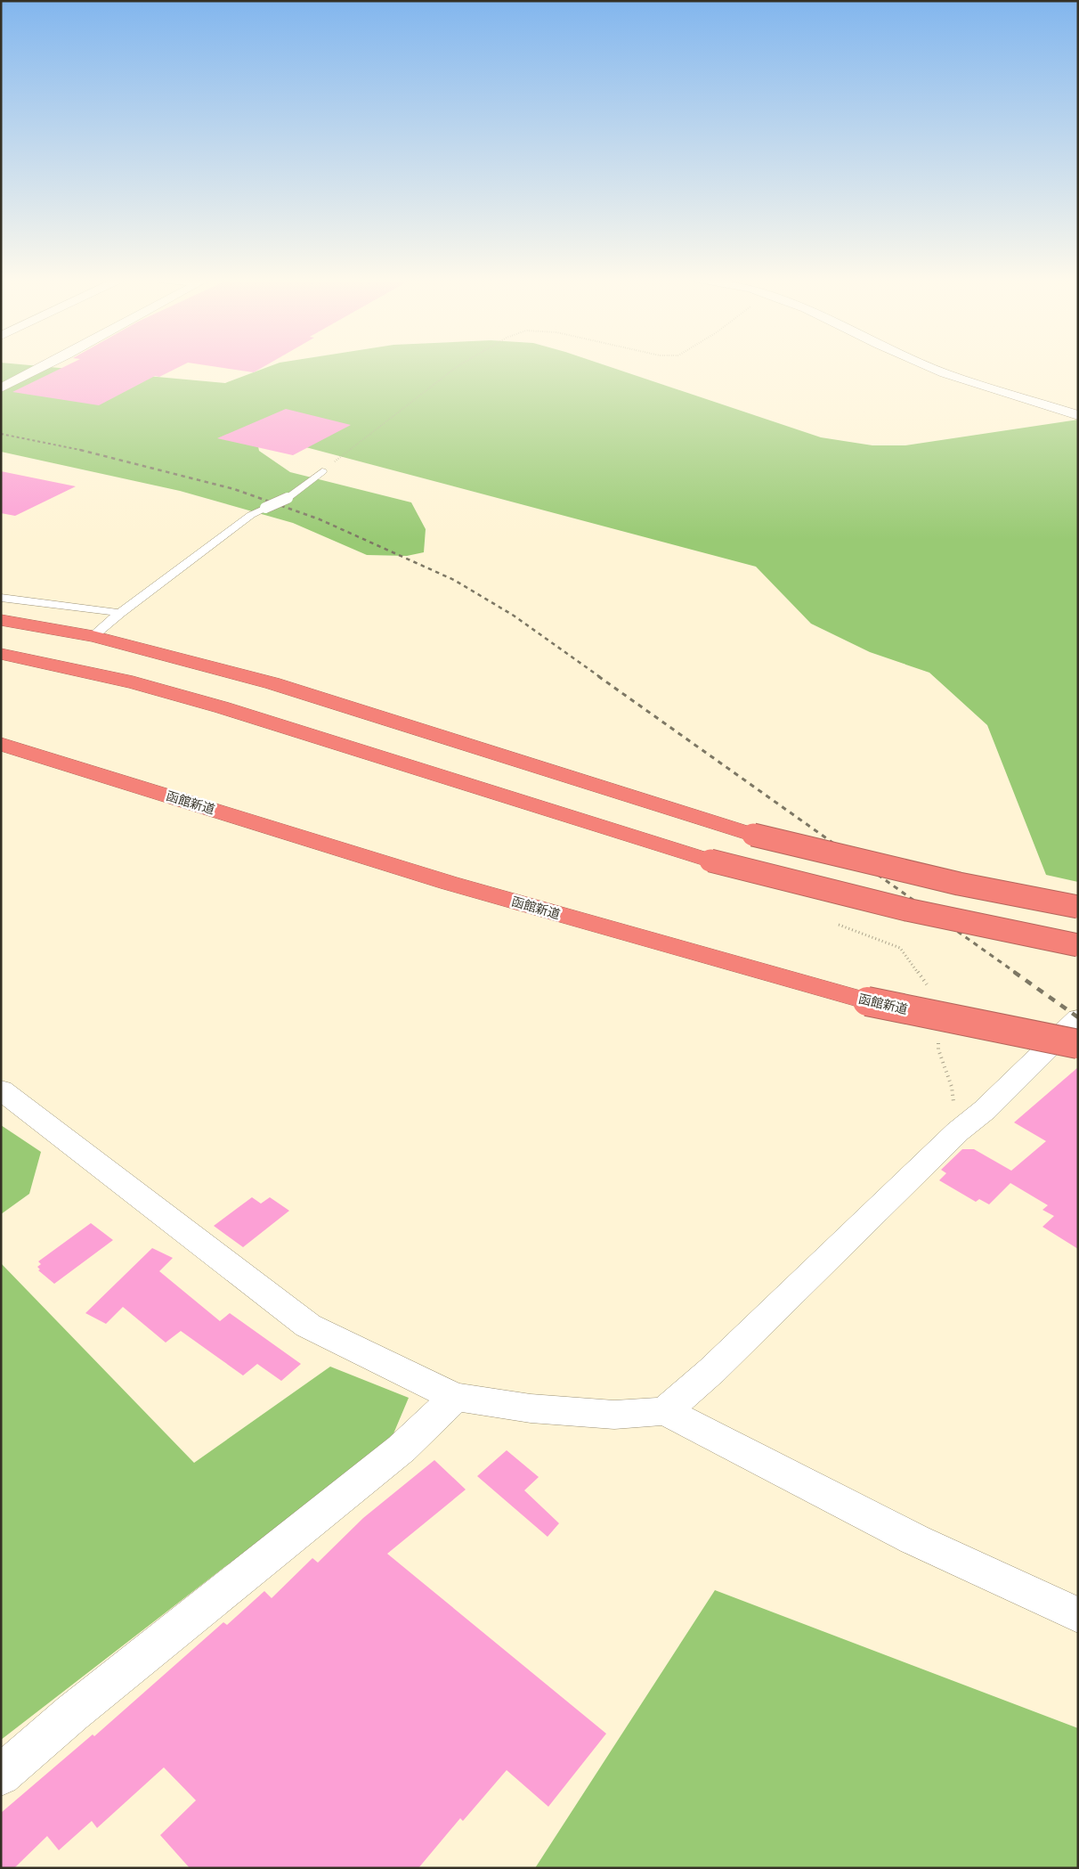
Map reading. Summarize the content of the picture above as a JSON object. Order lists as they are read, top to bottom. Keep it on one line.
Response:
{"streets":{"highway":["函館新道"]}}
